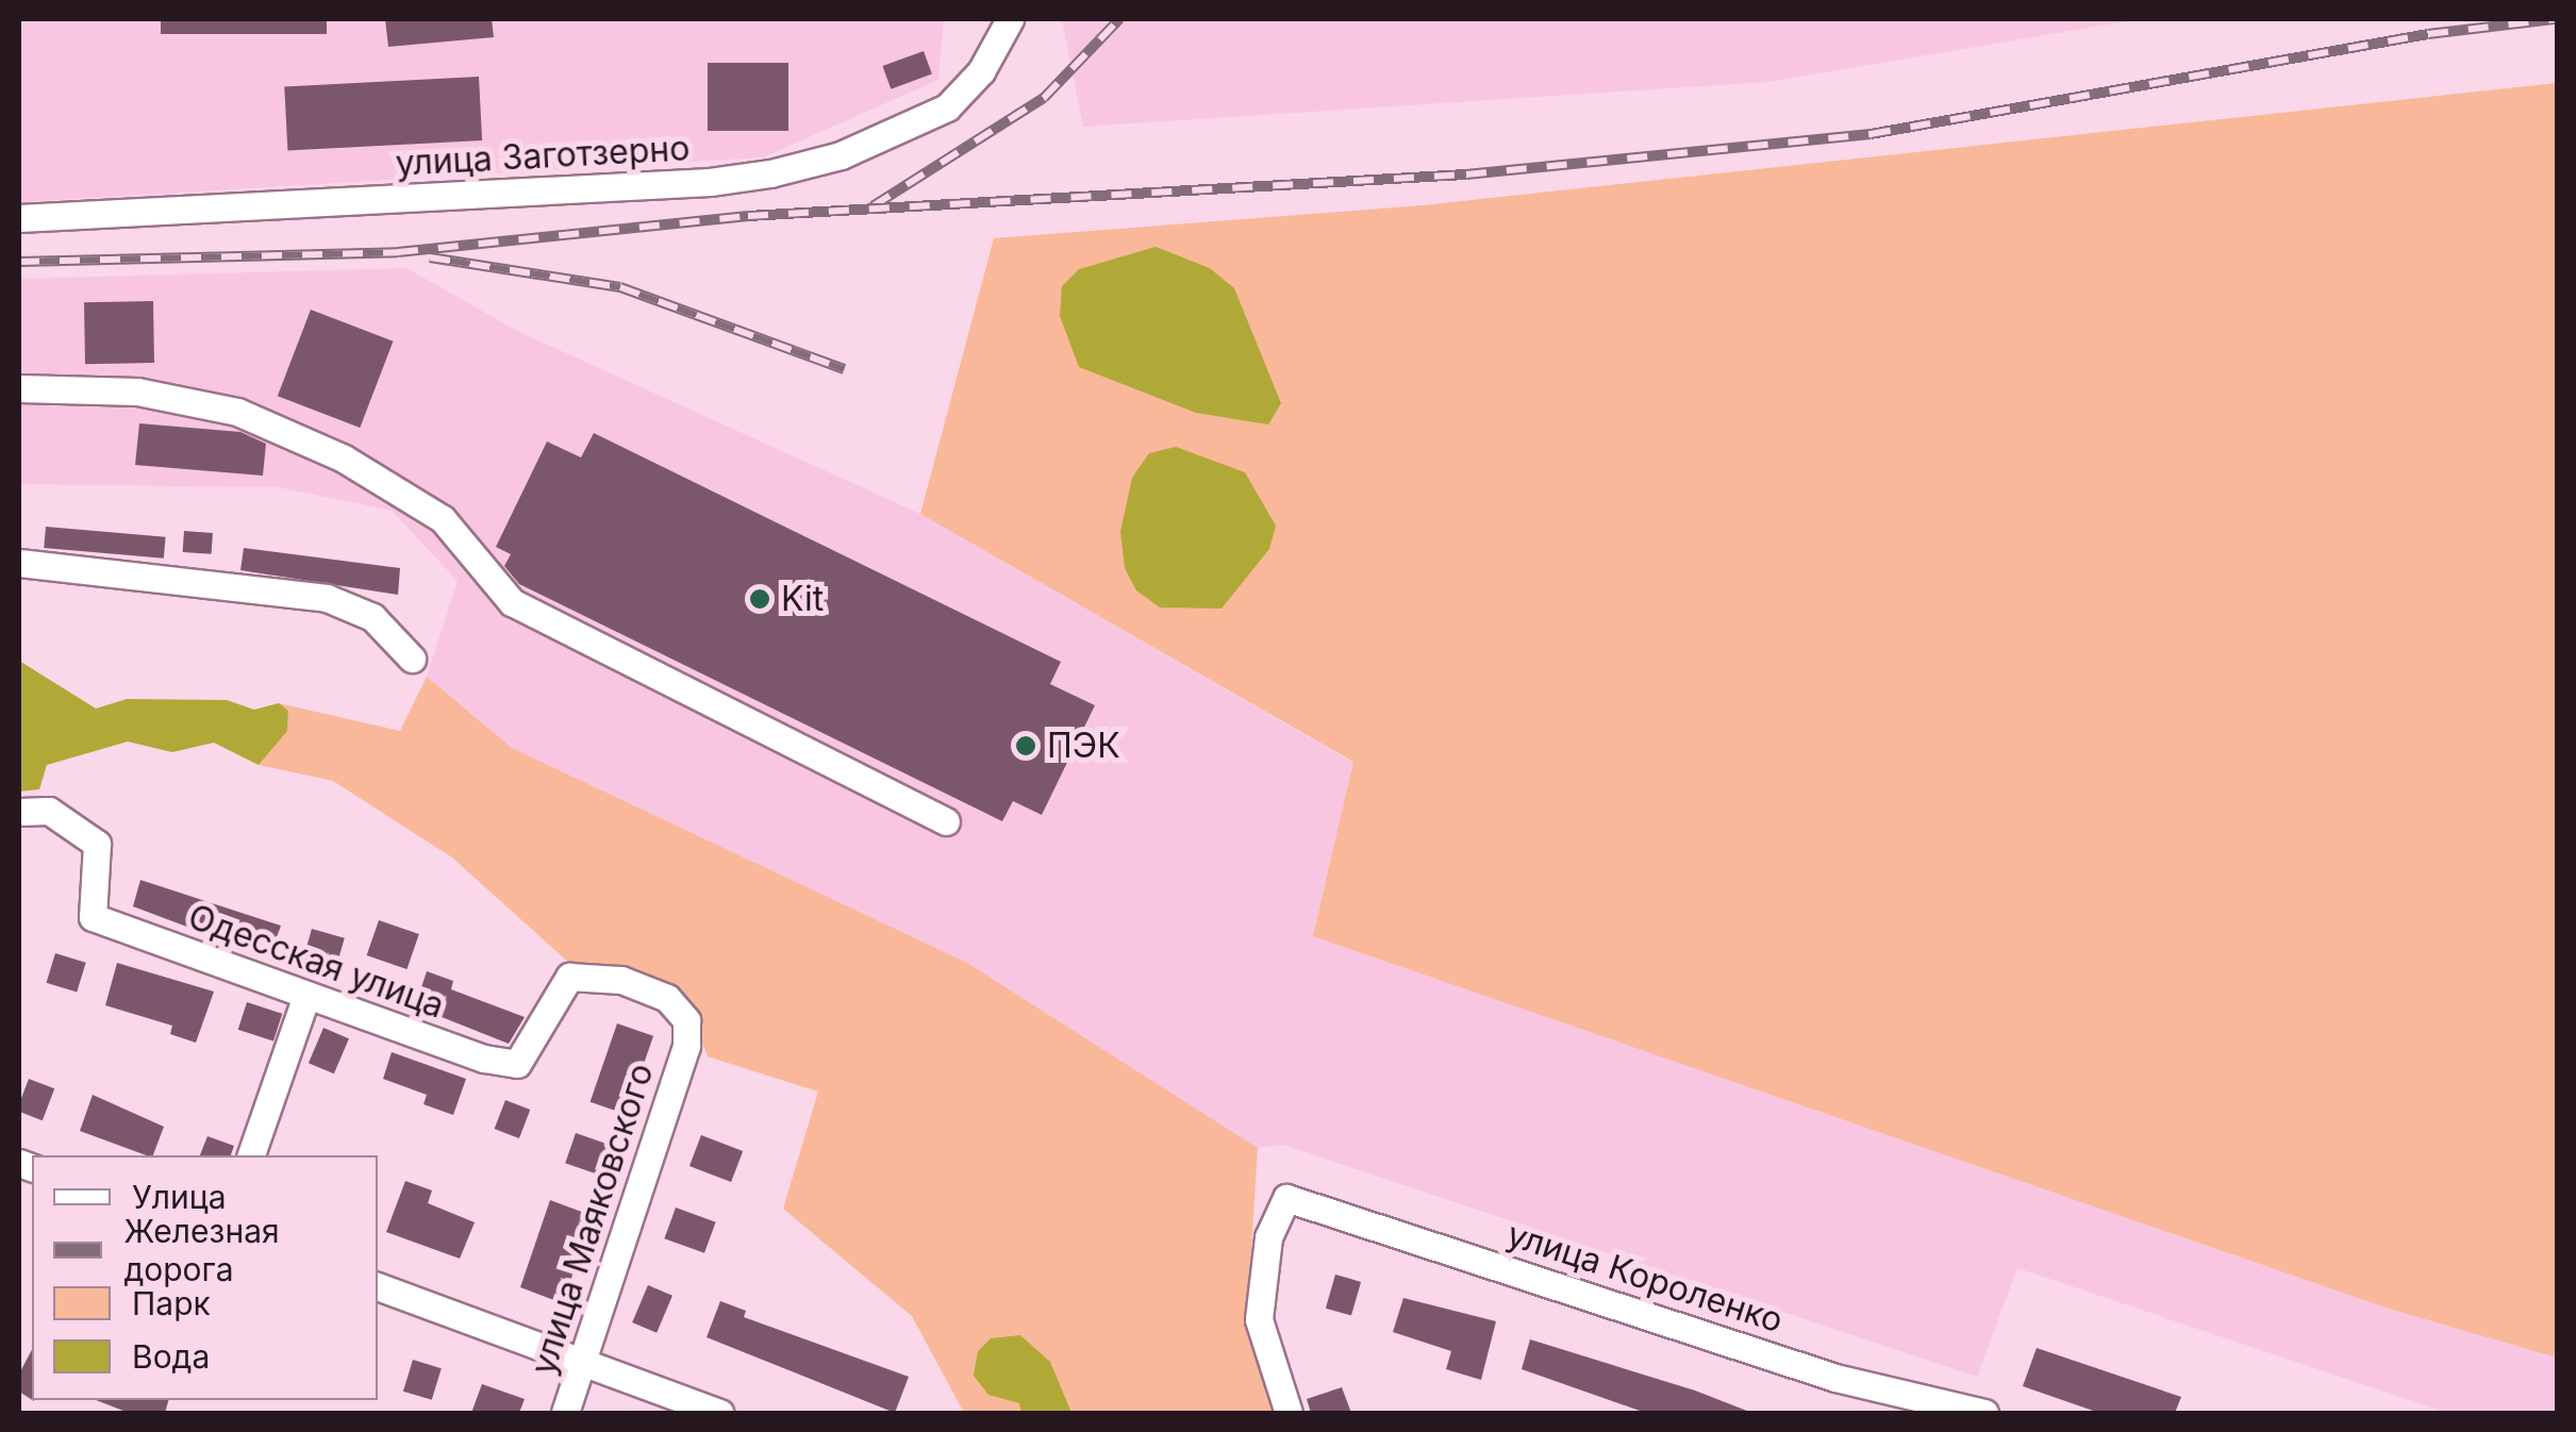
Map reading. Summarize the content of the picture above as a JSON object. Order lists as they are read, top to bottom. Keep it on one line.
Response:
{"streets":{"street":["улица Заготзерно","Одесская улица","улица Маяковского","улица Короленко"]},"crossings":[["Одесская улица","улица Маяковского"]],"places":["Kit","ПЭК"],"legend":["Улица","Железная дорога","Парк","Вода"]}
